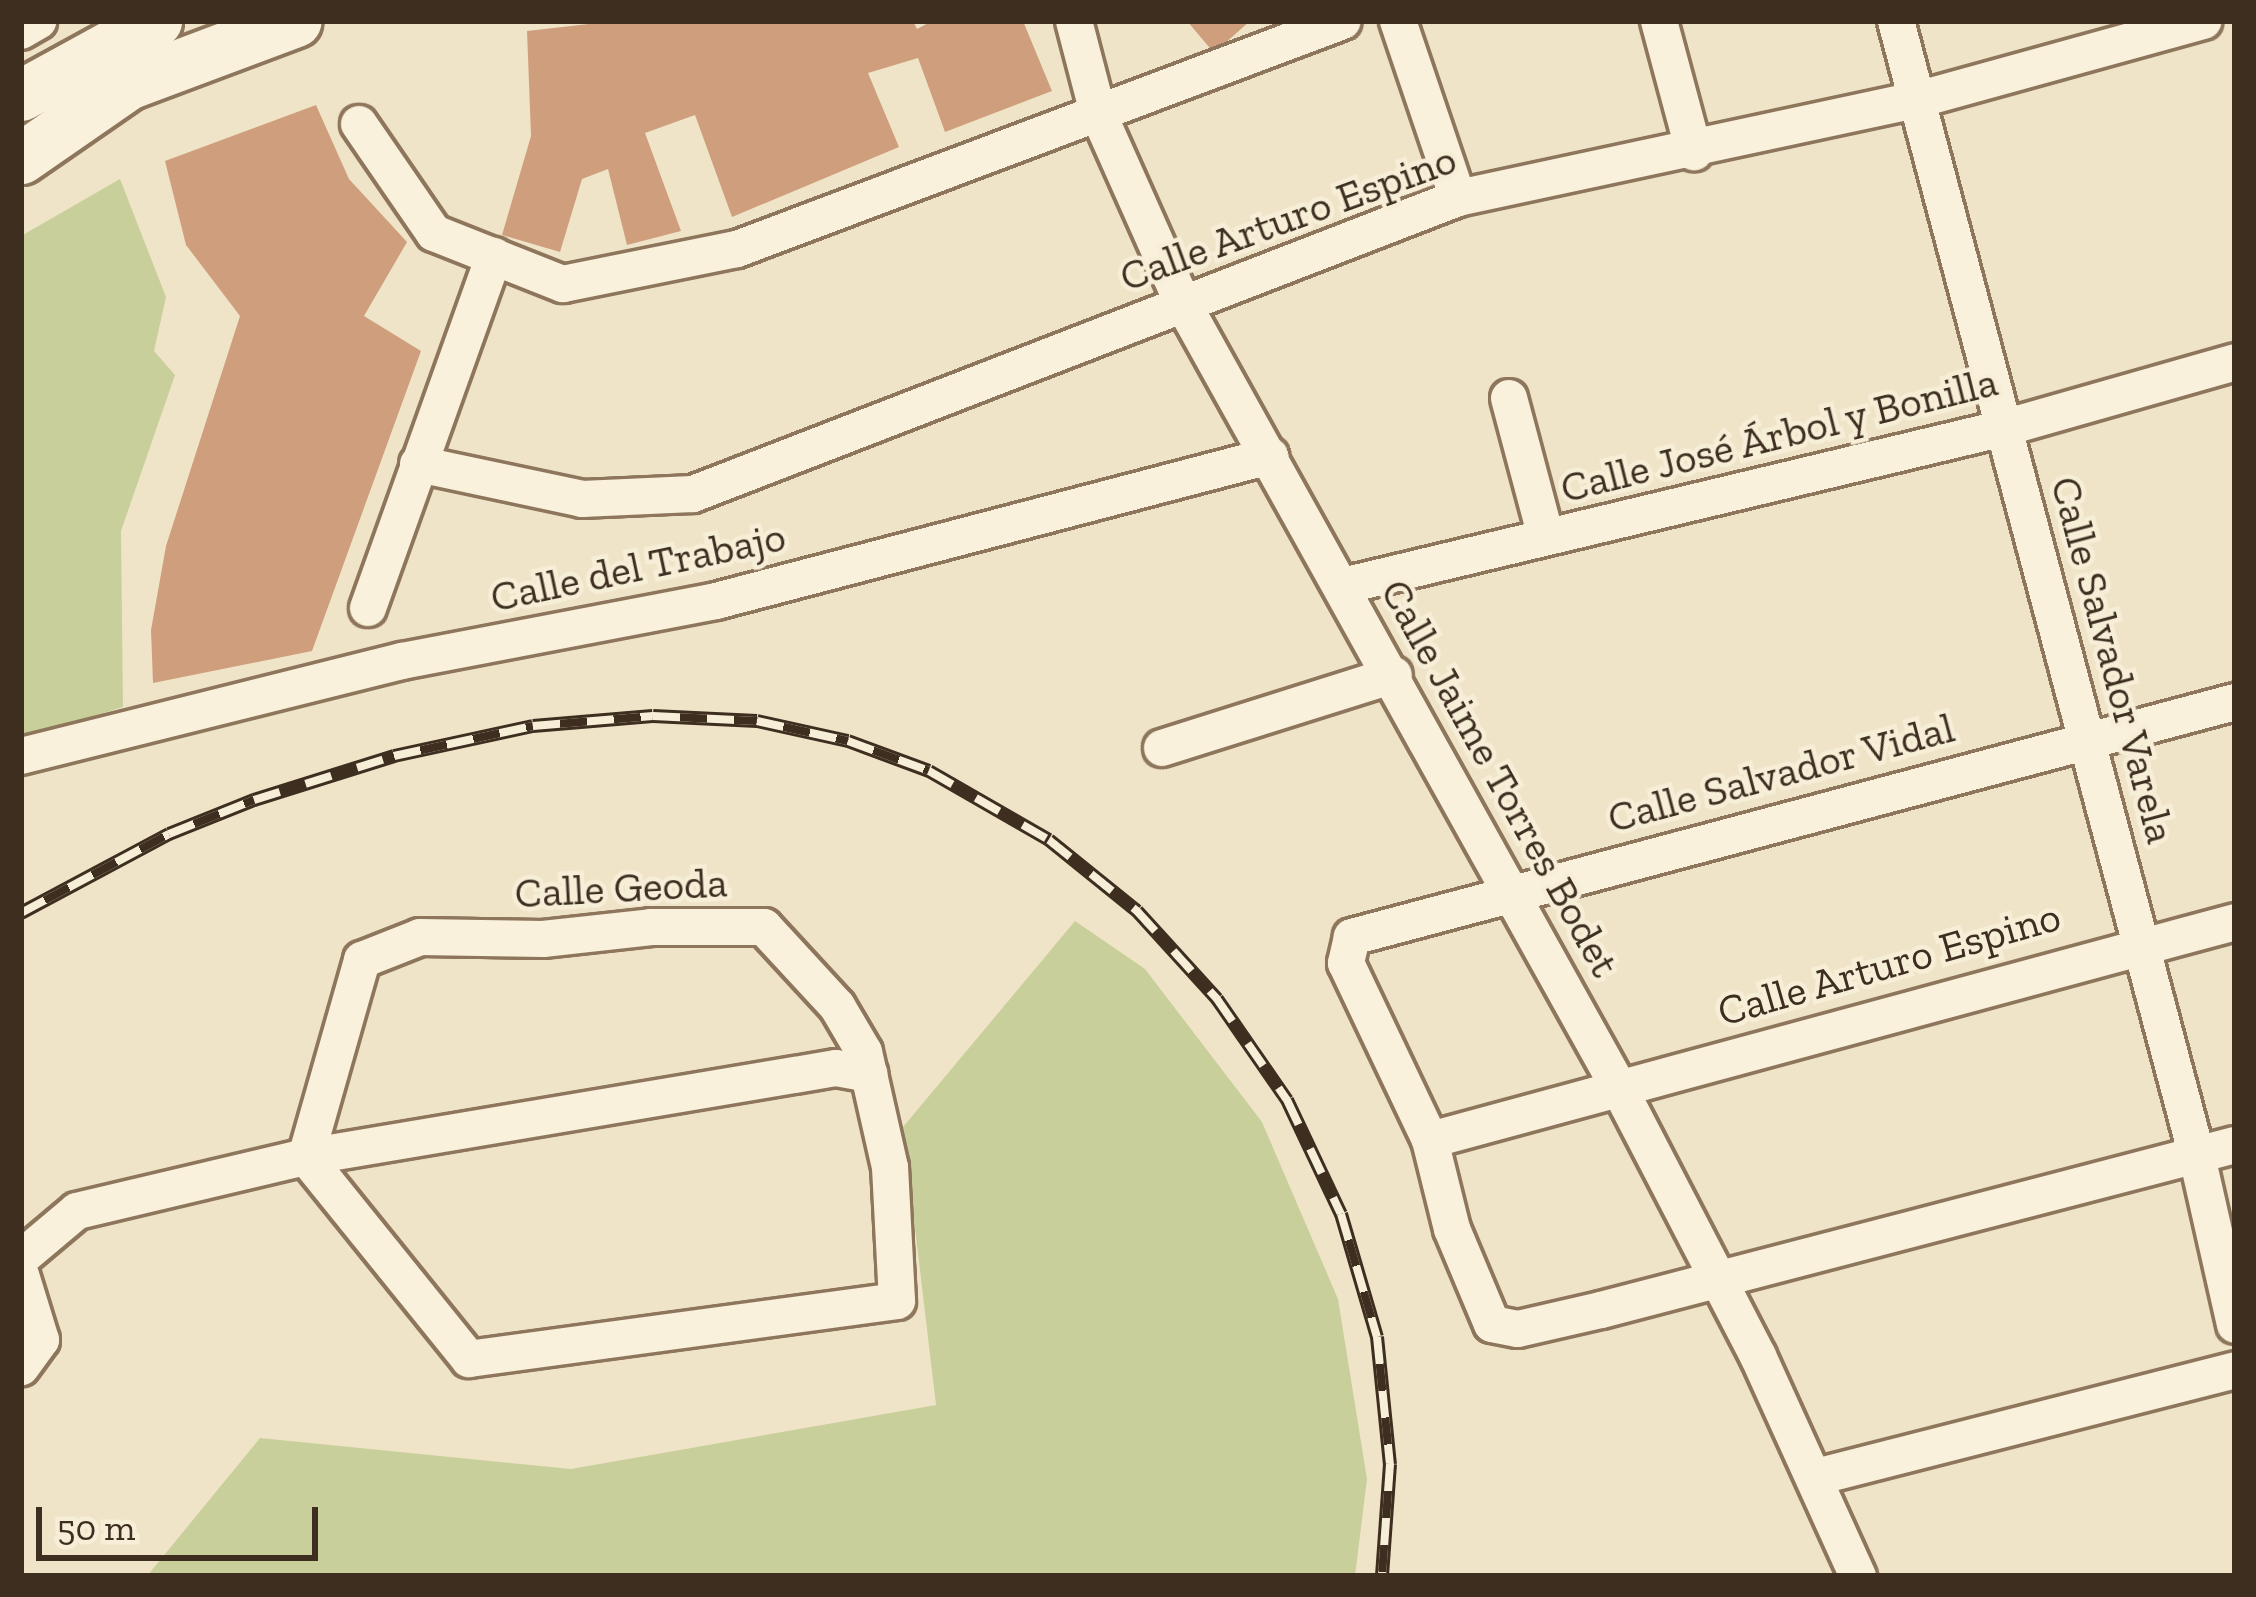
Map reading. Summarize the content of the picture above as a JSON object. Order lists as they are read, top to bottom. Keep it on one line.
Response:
{"streets":{"street":["Calle Arturo Espino","Calle José Árbol y Bonilla","Calle del Trabajo","Calle Salvador Varela","Calle Salvador Vidal","Calle Jaime Torres Bodet","Calle Geoda"]},"crossings":[["Calle Arturo Espino","Calle Salvador Varela"],["Calle Arturo Espino","Calle Salvador Vidal"],["Calle Arturo Espino","Calle Jaime Torres Bodet"],["Calle José Árbol y Bonilla","Calle Salvador Varela"],["Calle José Árbol y Bonilla","Calle Jaime Torres Bodet"],["Calle del Trabajo","Calle Jaime Torres Bodet"],["Calle Salvador Varela","Calle Salvador Vidal"],["Calle Salvador Vidal","Calle Jaime Torres Bodet"]],"scale_bar":"50 m"}
